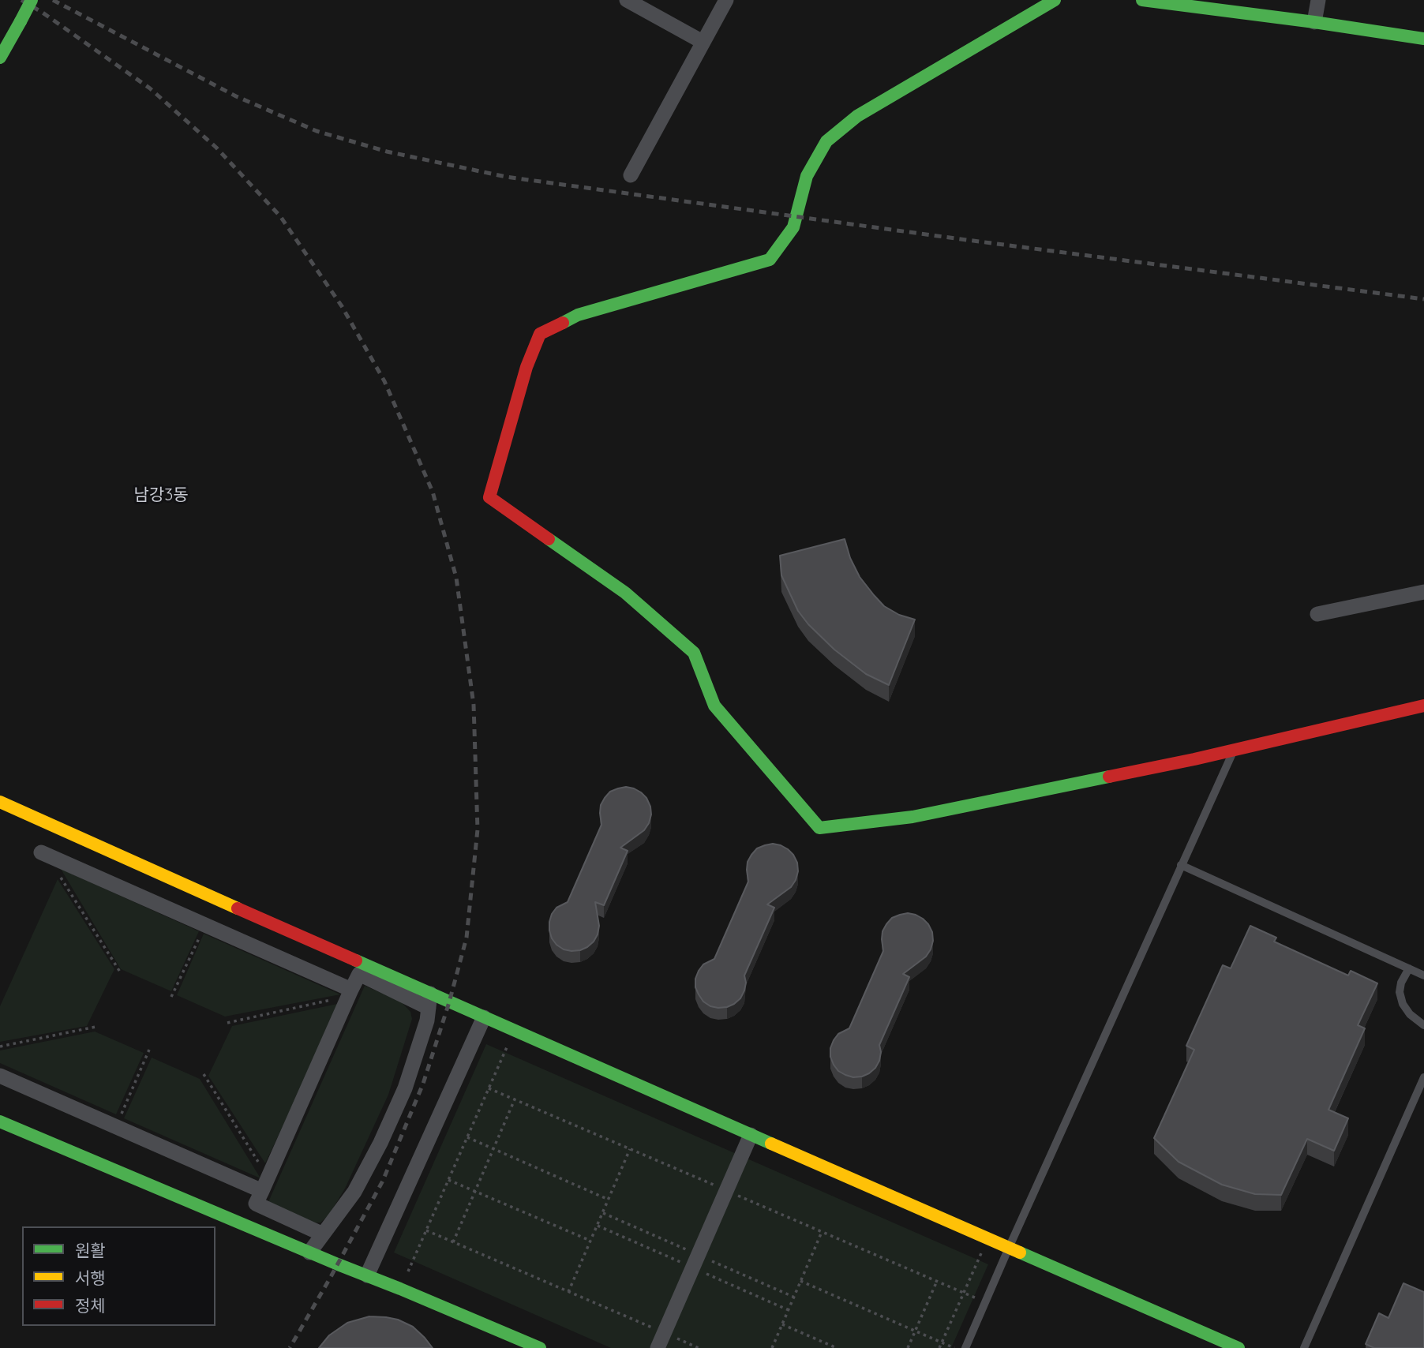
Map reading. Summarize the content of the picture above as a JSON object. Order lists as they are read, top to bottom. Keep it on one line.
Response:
{"districts":["남강3동"],"legend":["원활","서행","정체"]}
